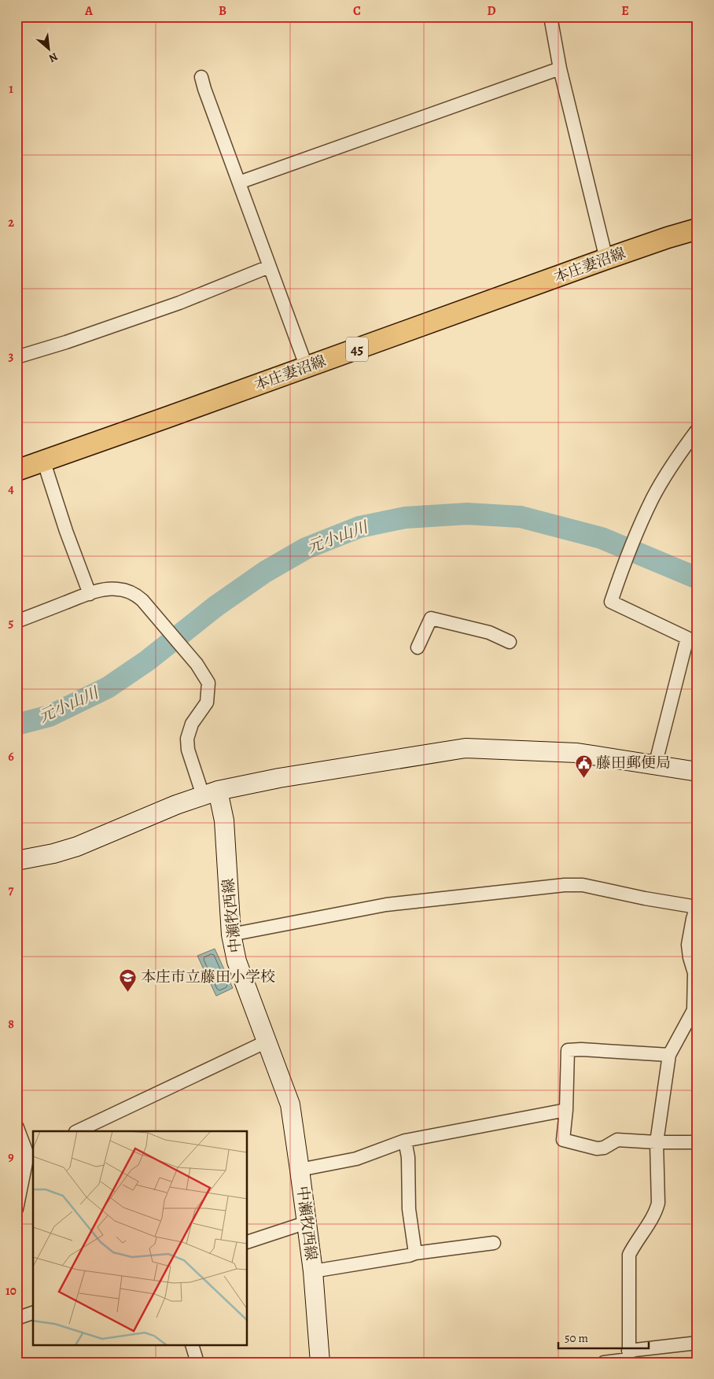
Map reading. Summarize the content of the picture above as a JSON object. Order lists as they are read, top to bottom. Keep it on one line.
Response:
{"streets":{"main road":["本庄妻沼線","45","中瀬牧西線"]},"water":["元小山川"],"places":{"public building":["藤田郵便局"],"school or university":["本庄市立藤田小学校"]},"scale_bar":"50 m","north":"bottom right","grid":{"columns":["A","B","C","D","E"],"rows":["1","2","3","4","5","6","7","8","9","10"]}}
